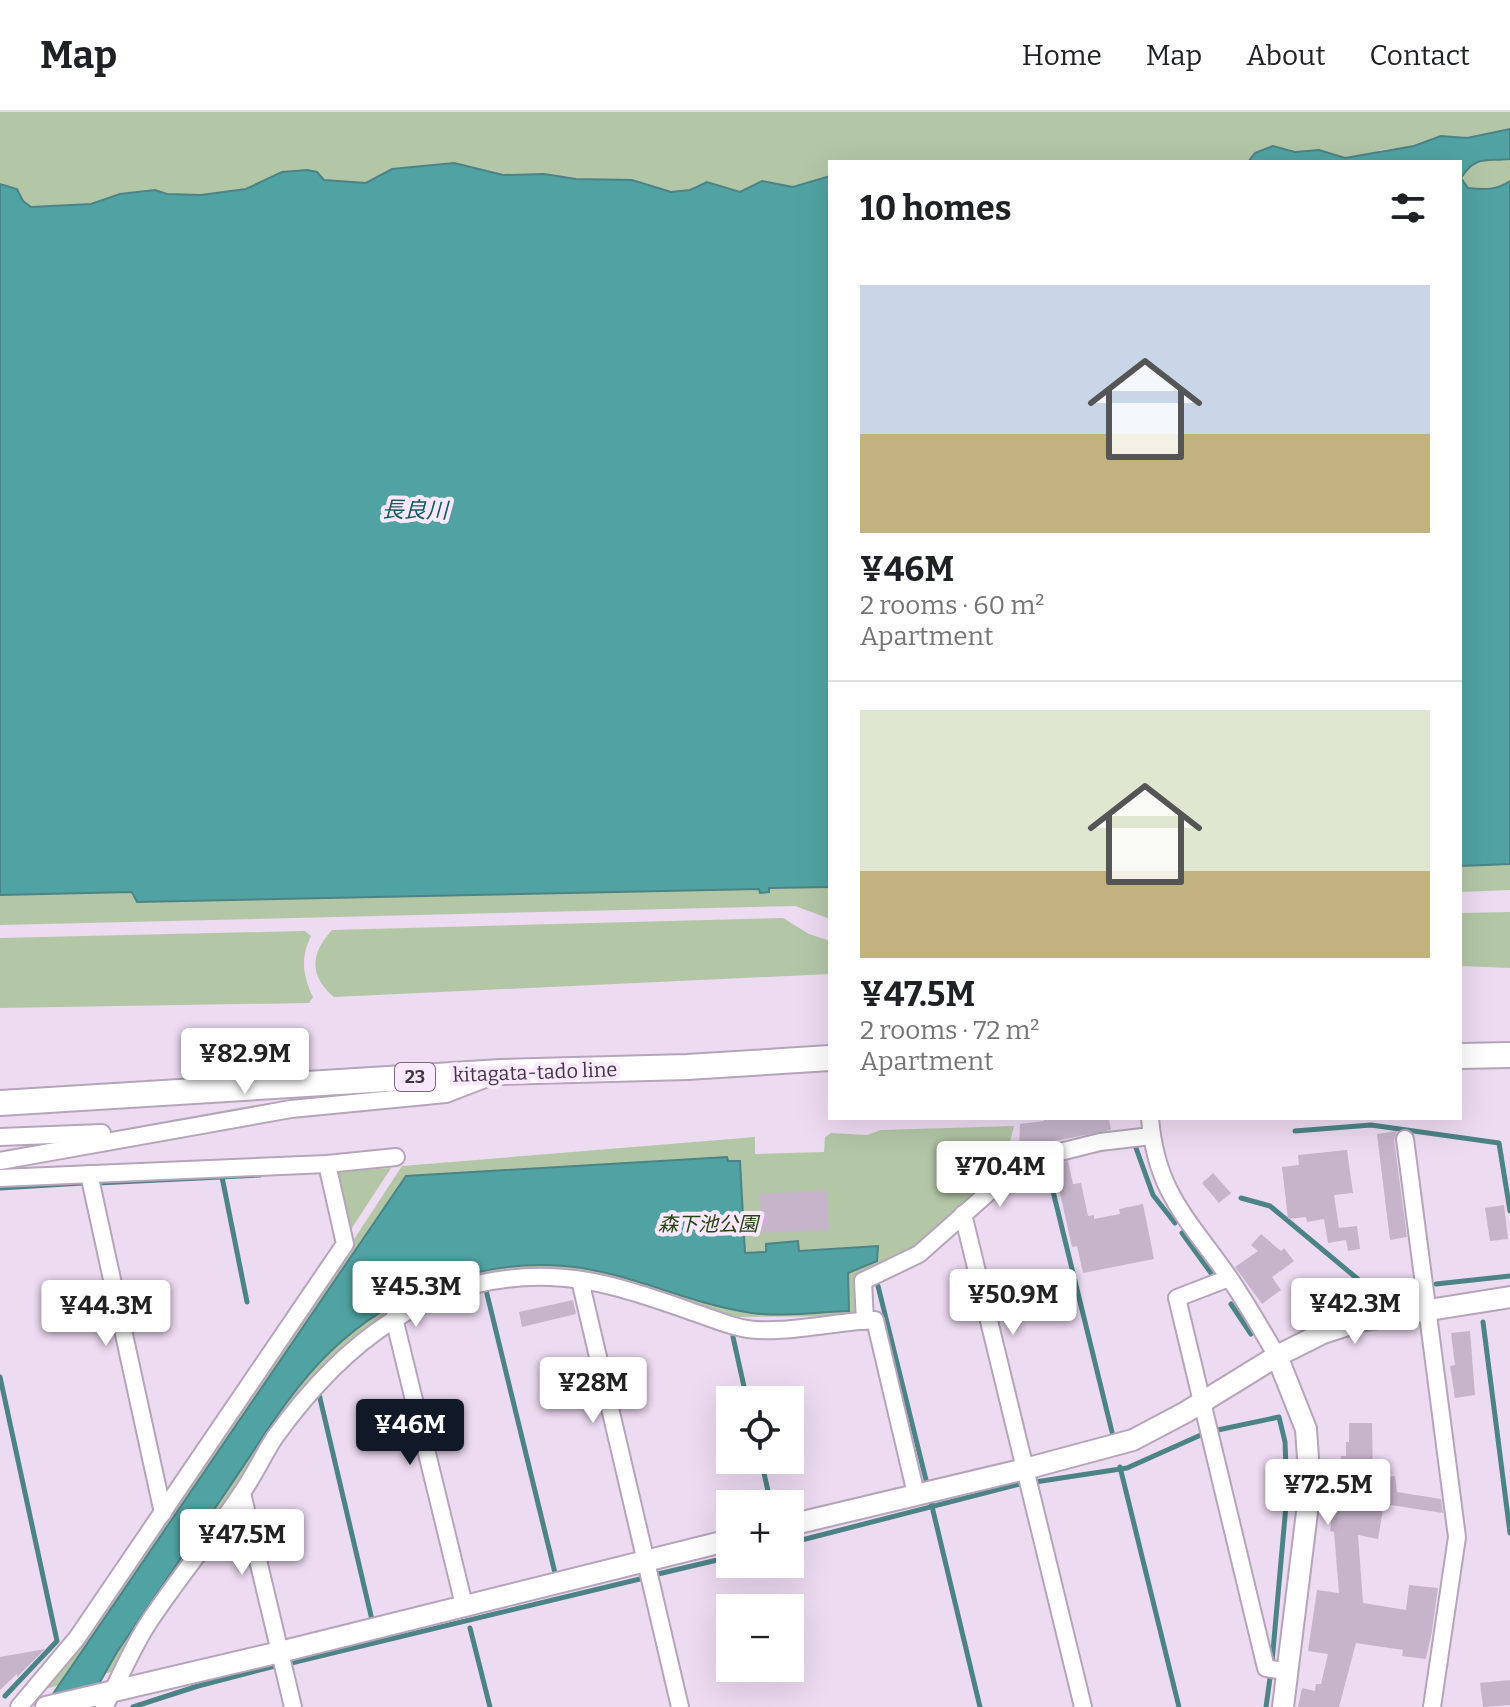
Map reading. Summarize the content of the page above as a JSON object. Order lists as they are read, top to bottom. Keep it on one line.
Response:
{"streets":{"main road":["kitagata-tado line","23"]},"water":["長良川"],"parks":["森下池公園"],"page":{"header":"Map","nav":["Home","Map","About","Contact"],"heading":"10 homes","list":[{"name":"¥46M","note":"2 rooms · 60 m² · Apartment"},{"name":"¥47.5M","note":"2 rooms · 72 m² · Apartment"}],"price":["¥82.9M","¥70.4M","¥45.3M","¥50.9M","¥42.3M","¥44.3M","¥28M","¥46M","¥72.5M","¥47.5M"],"map_buttons":["+","−"]}}
